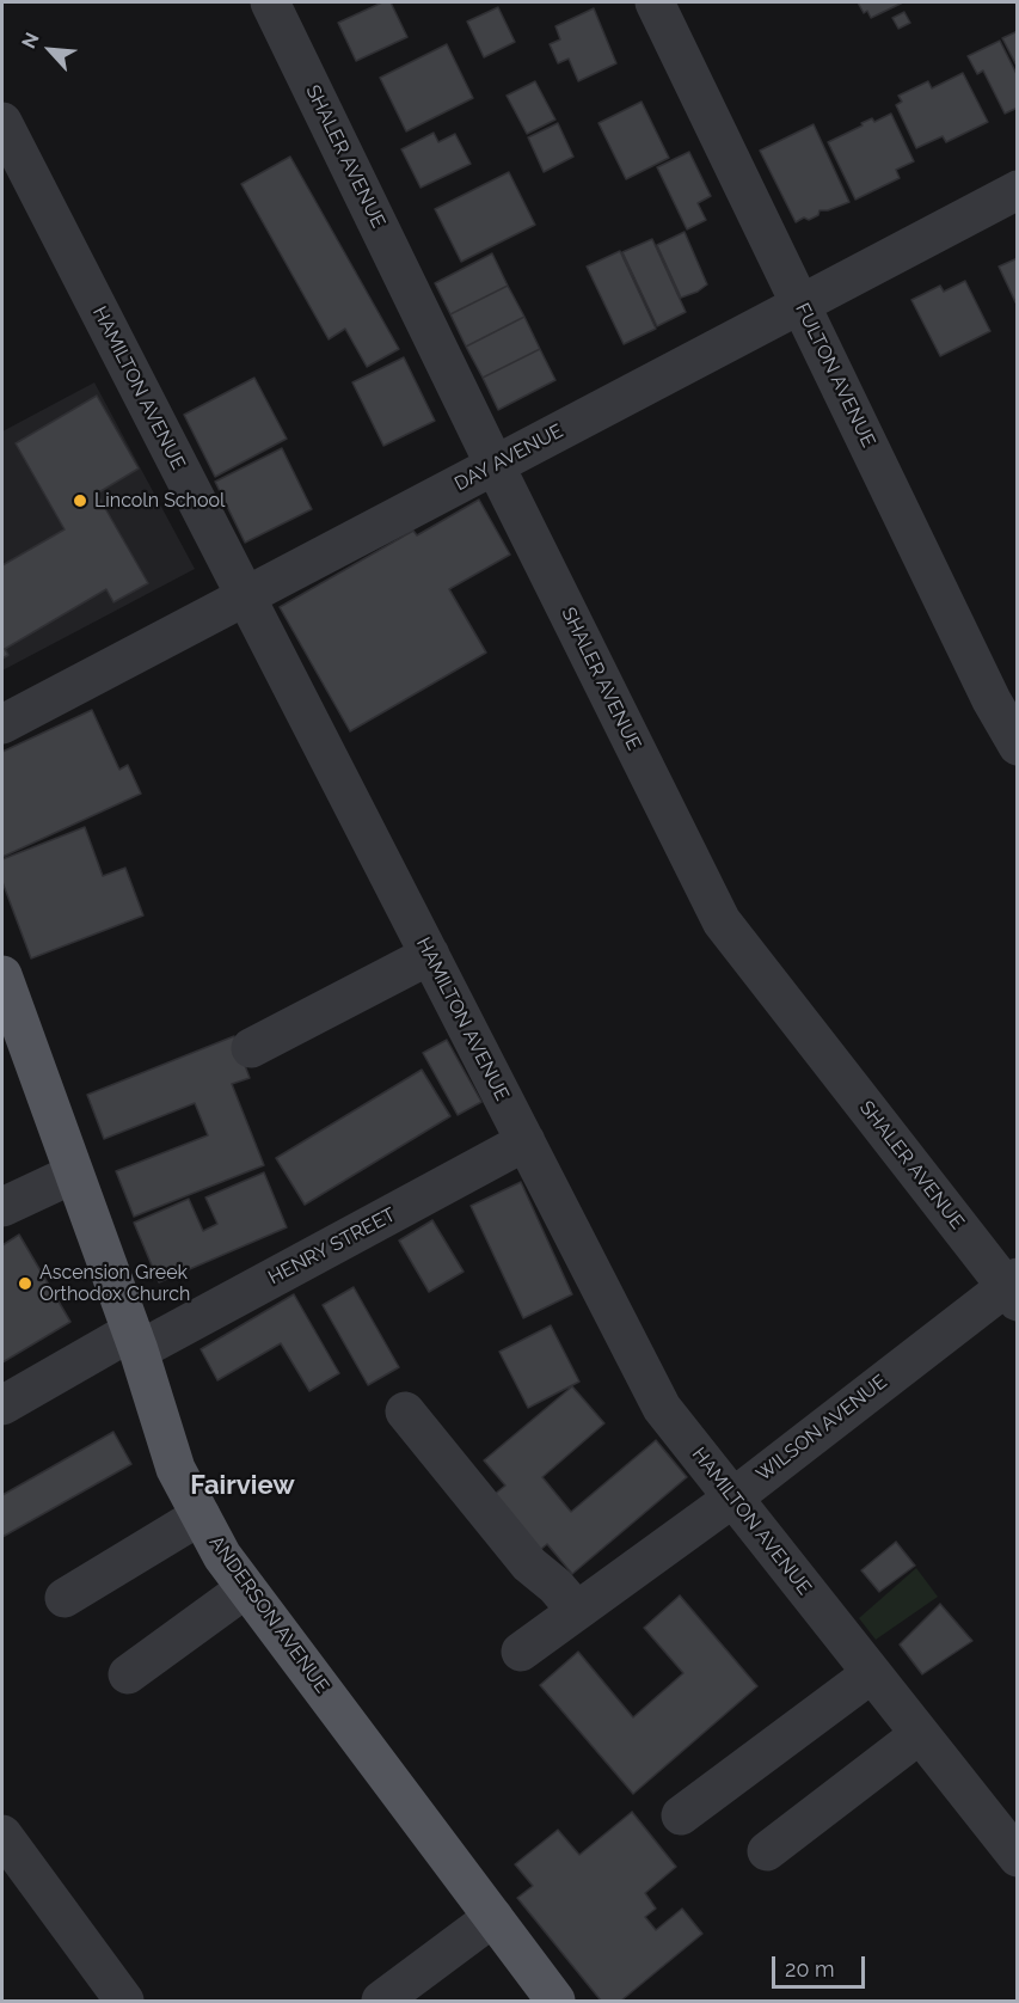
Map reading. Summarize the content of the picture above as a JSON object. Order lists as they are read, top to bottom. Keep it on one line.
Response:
{"streets":{"main road":["ANDERSON AVENUE"],"street":["SHALER AVENUE","FULTON AVENUE","HAMILTON AVENUE","DAY AVENUE","HENRY STREET","WILSON AVENUE"]},"crossings":[["SHALER AVENUE","DAY AVENUE"],["SHALER AVENUE","WILSON AVENUE"],["FULTON AVENUE","DAY AVENUE"],["HAMILTON AVENUE","DAY AVENUE"],["HAMILTON AVENUE","HENRY STREET"],["HAMILTON AVENUE","WILSON AVENUE"],["HENRY STREET","ANDERSON AVENUE"]],"districts":["Fairview"],"places":["Lincoln School","Ascension Greek Orthodox Church"],"scale_bar":"20 m","north":"top left"}
